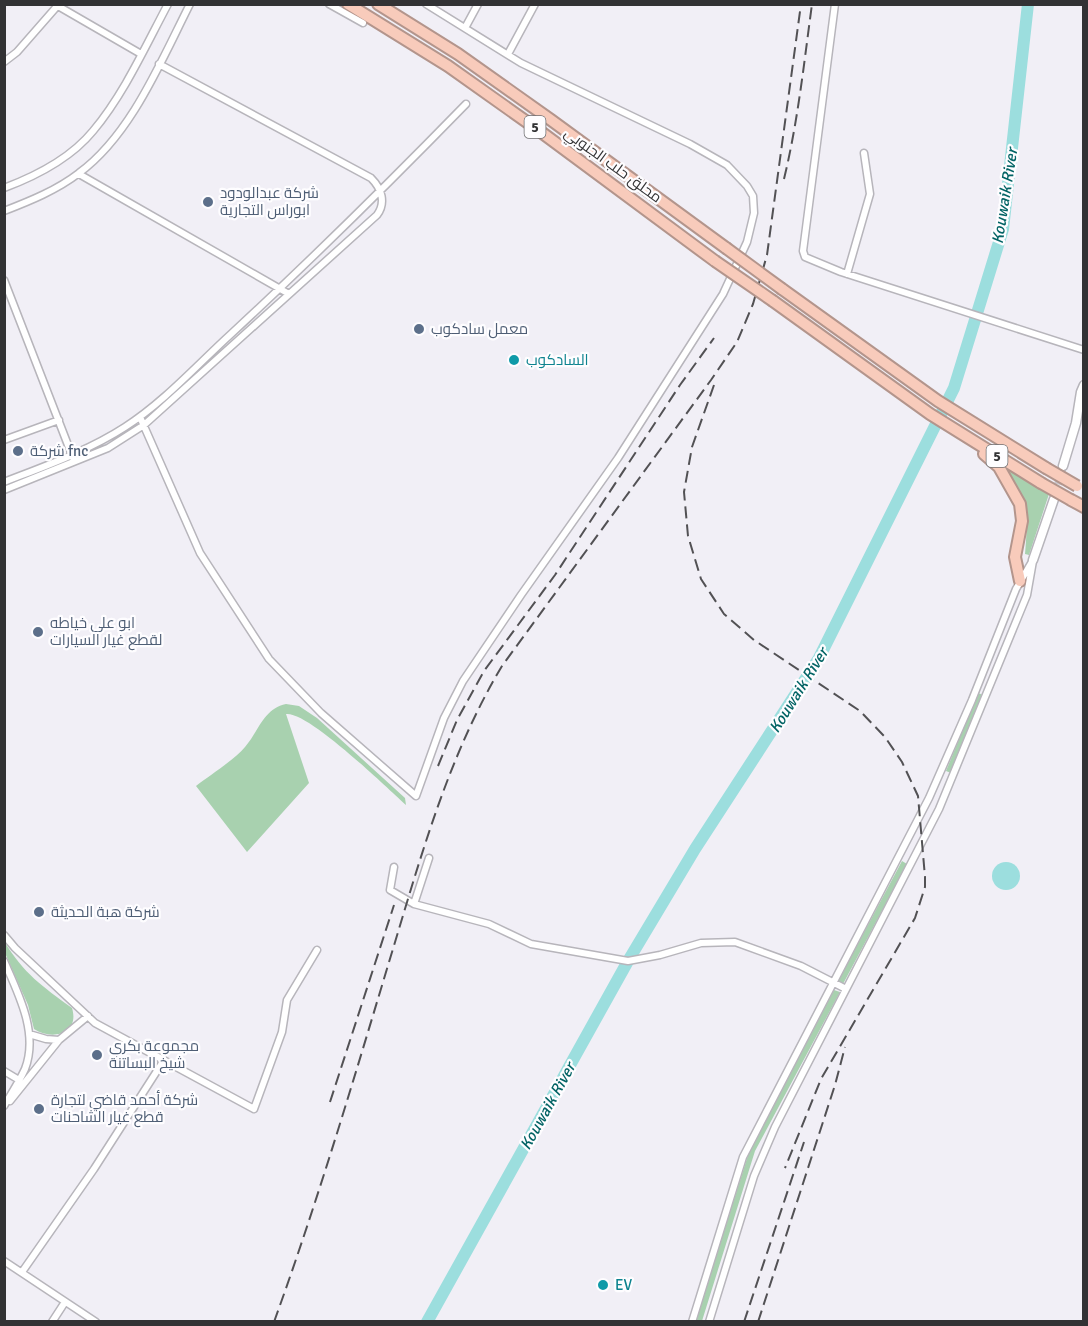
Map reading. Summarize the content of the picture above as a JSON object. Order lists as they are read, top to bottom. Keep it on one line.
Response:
{"streets":{"highway":["5","محلق حلب الجنوبي"]},"water":["Kouwaik River"],"places":["شركة عبدالودود ابوراس التجارية","معمل سادكوب","السادكوب","شركة fnc","ابو علي خياطه لقطع غيار السيارات","شركة هبة الحديثة","مجموعة بكري شيخ البساتنة","شركة أحمد قاضي لتجارة قطع غيار الشاحنات","EV"]}
